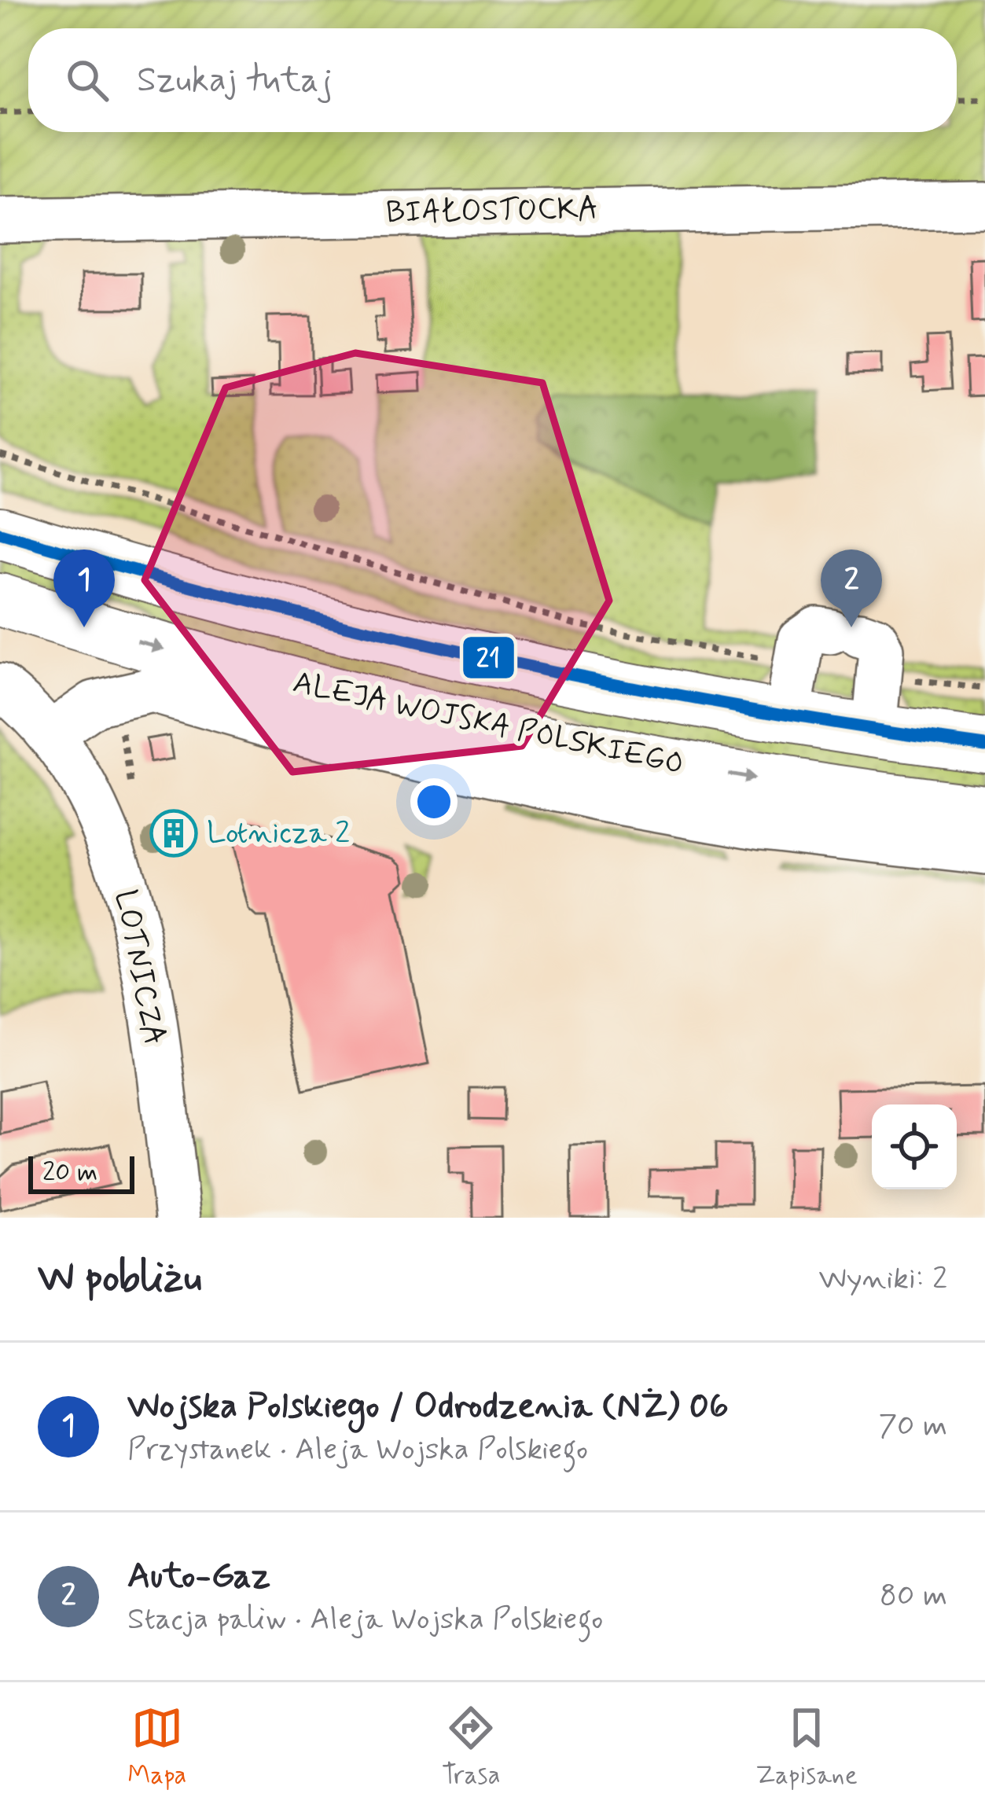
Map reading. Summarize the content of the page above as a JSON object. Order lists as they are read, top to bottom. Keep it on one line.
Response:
{"streets":{"main road":["ALEJA WOJSKA POLSKIEGO"],"street":["BIAŁOSTOCKA","LOTNICZA"]},"places":{"building":["Lotnicza 2"]},"lines":["transit line 21"],"scale_bar":"20 m","page":{"search":"Szukaj tutaj","pins":["1","2"],"scale":"20 m","heading":["W pobliżu","Wyniki: 2"],"list":[{"mark":"1","name":"Wojska Polskiego / Odrodzenia (NŻ) 06","note":"Przystanek · Aleja Wojska Polskiego","value":"70 m"},{"mark":"2","name":"Auto-Gaz","note":"Stacja paliw · Aleja Wojska Polskiego","value":"80 m"}],"nav":["Mapa","Trasa","Zapisane"]}}
